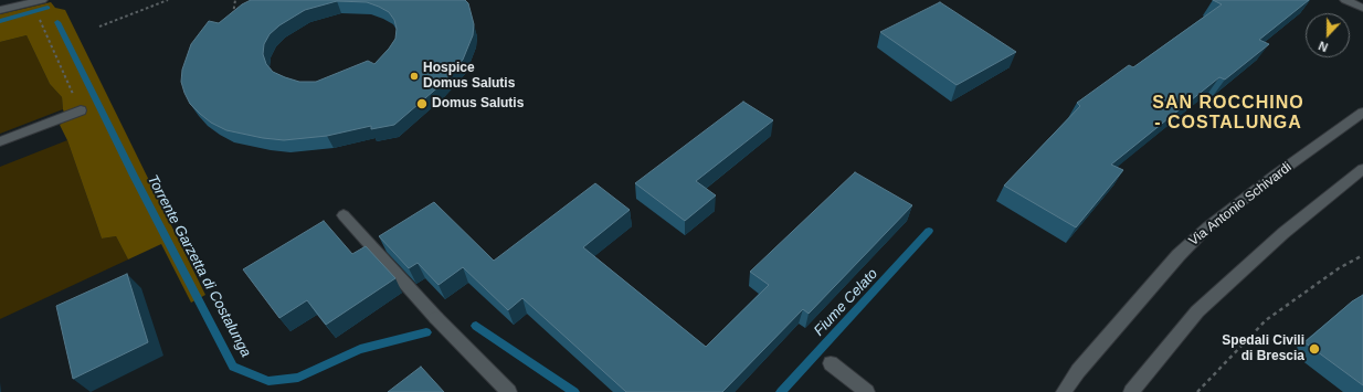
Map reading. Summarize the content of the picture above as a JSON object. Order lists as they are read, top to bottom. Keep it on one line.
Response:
{"streets":{"street":["Via Antonio Schivardi"]},"districts":["SAN ROCCHINO - COSTALUNGA"],"water":["Torrente Garzetta di Costalunga","Fiume Celato"],"places":["Hospice Domus Salutis","Domus Salutis","Spedali Civili di Brescia"],"north":"bottom"}
